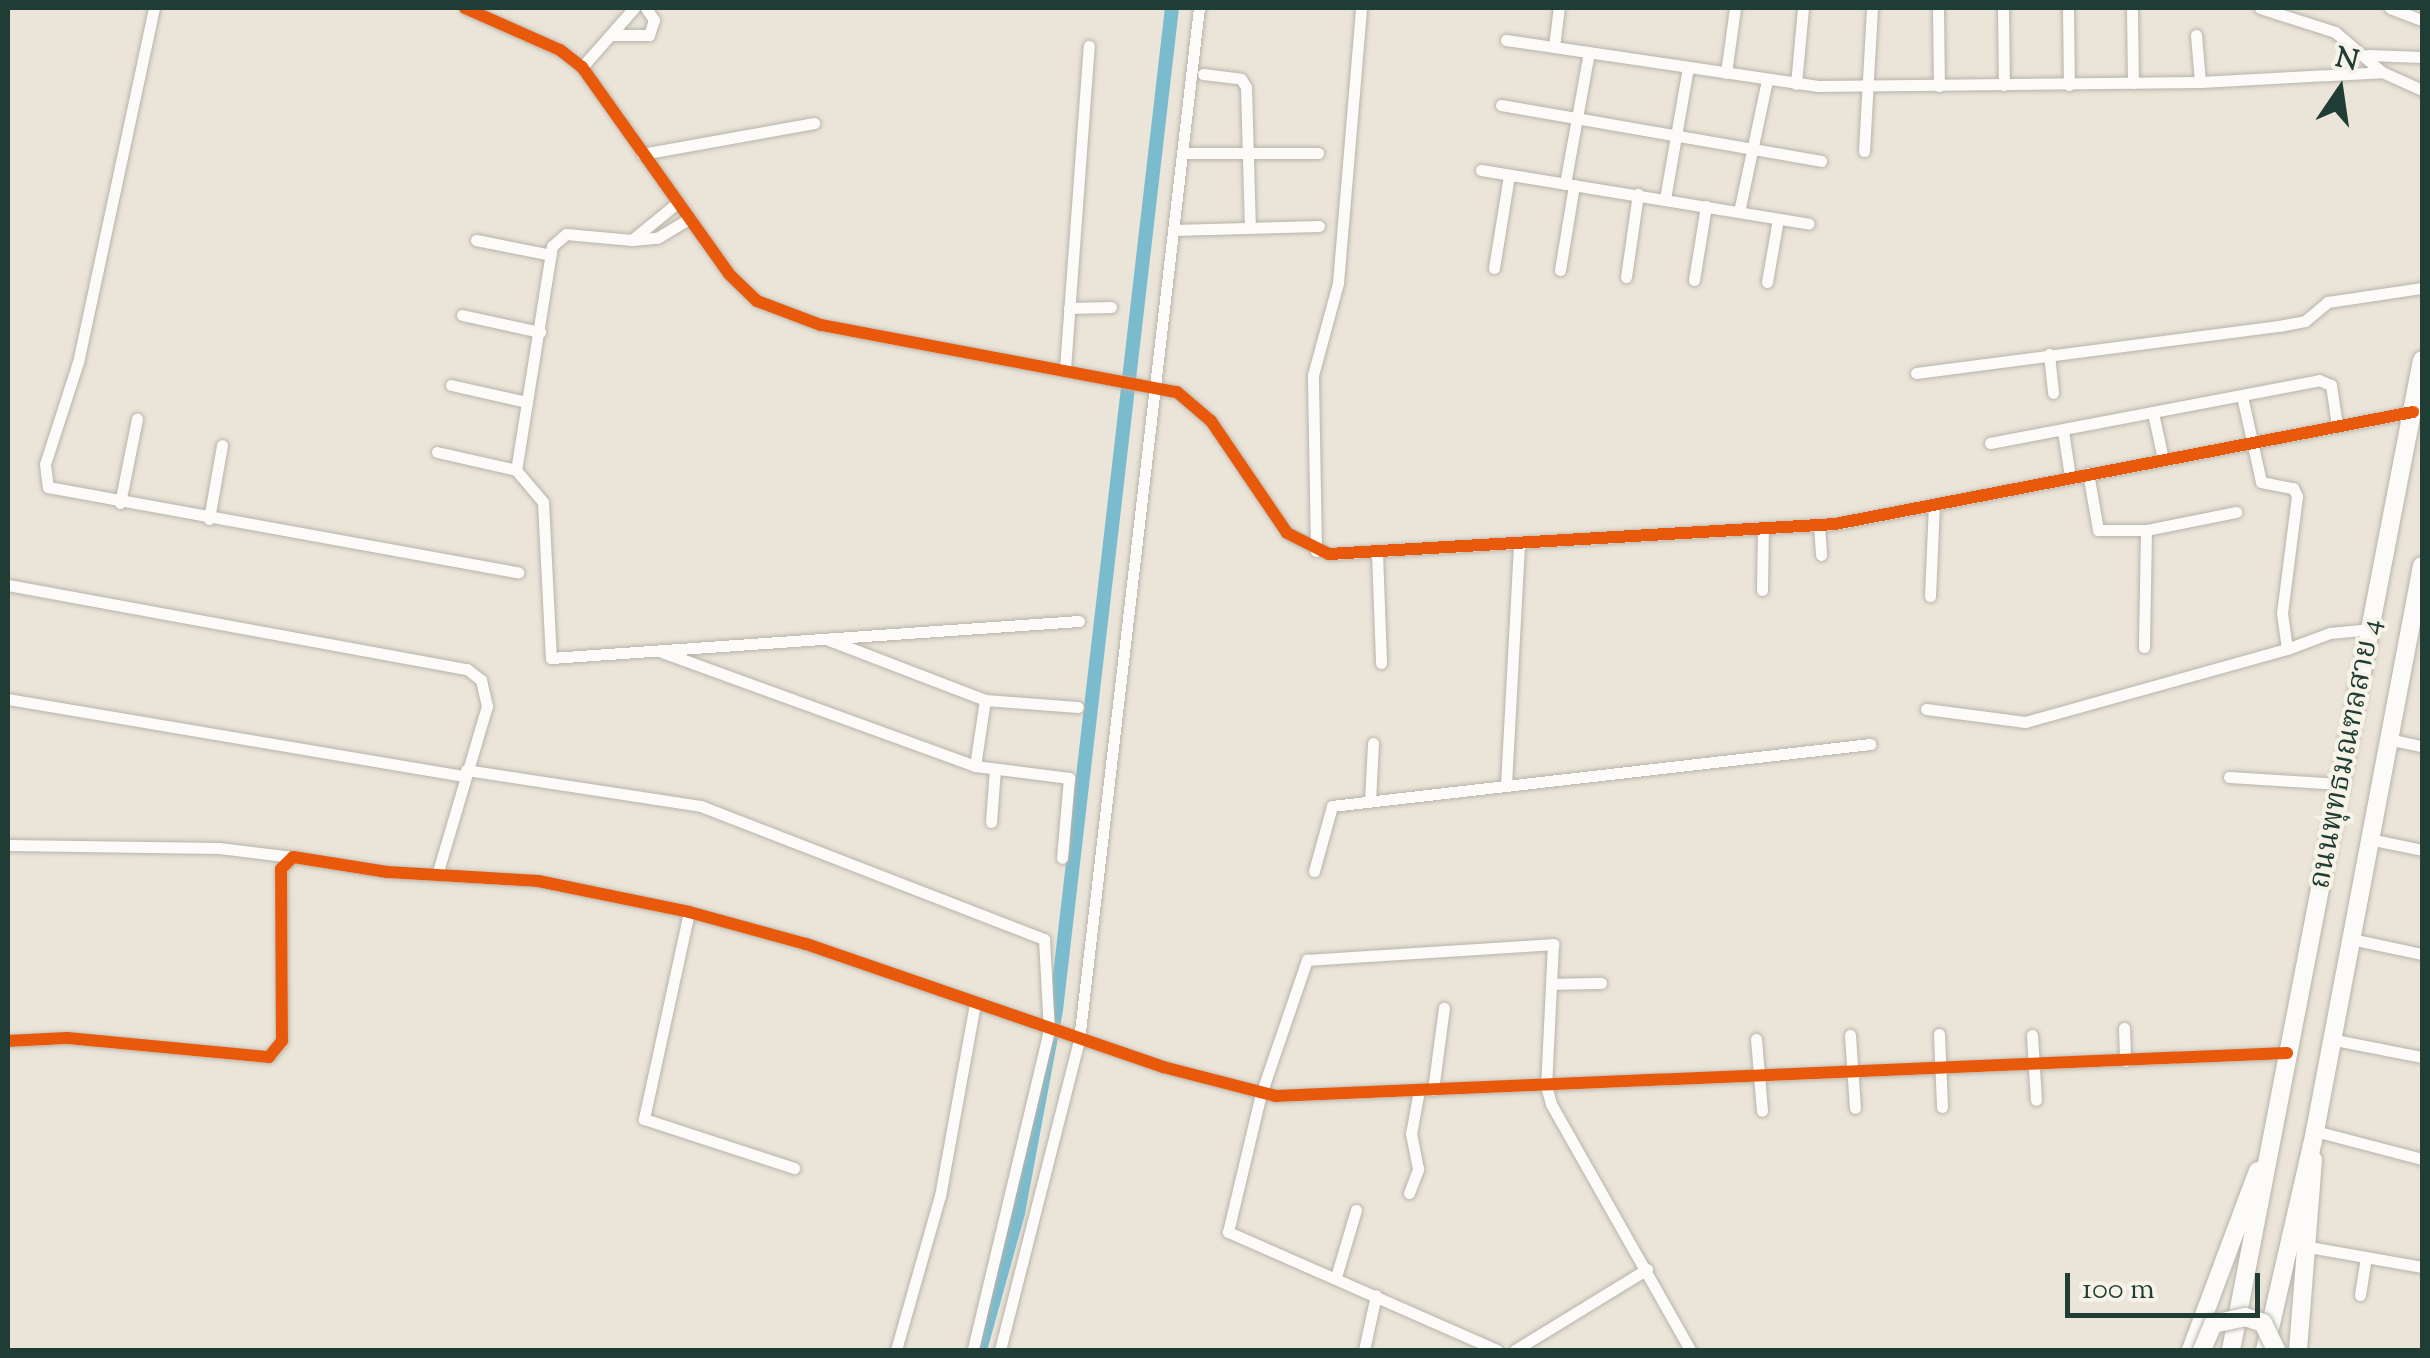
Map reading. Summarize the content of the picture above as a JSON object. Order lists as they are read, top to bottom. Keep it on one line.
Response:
{"streets":{"main road":["ถนนพุทธมณฑลสาย 4"]},"scale_bar":"100 m","north":"top"}
